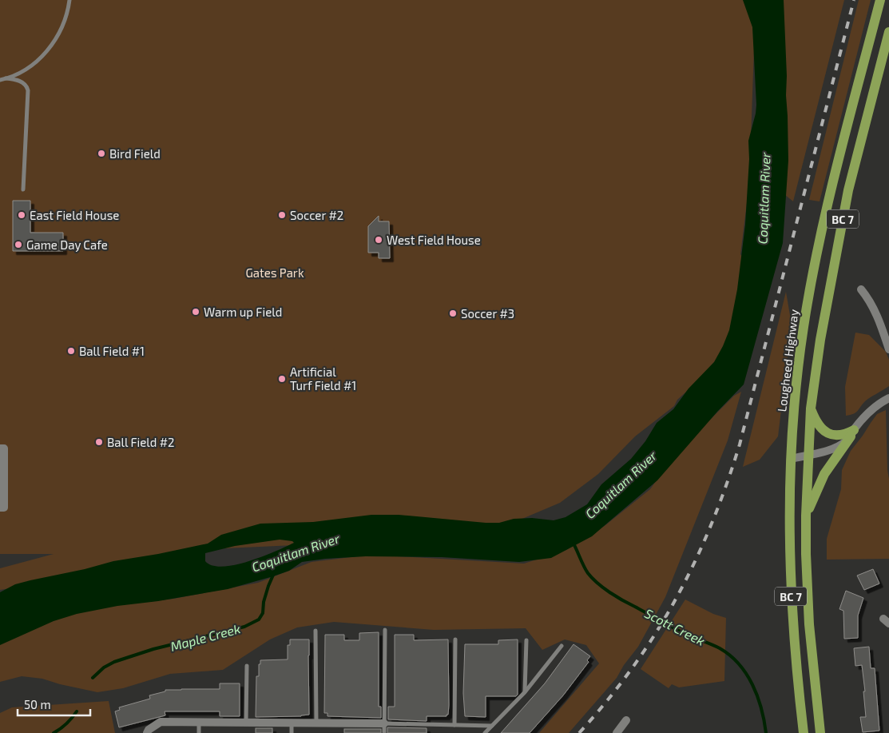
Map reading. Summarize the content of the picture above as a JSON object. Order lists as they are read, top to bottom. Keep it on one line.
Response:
{"streets":{"main road":["BC 7","Lougheed Highway"]},"water":["Coquitlam River","Scott Creek","Maple Creek"],"parks":["Gates Park"],"places":["Bird Field","East Field House","Soccer #2","West Field House","Game Day Cafe","Warm up Field","Soccer #3","Ball Field #1","Artificial Turf Field #1","Ball Field #2"],"scale_bar":"50 m"}
